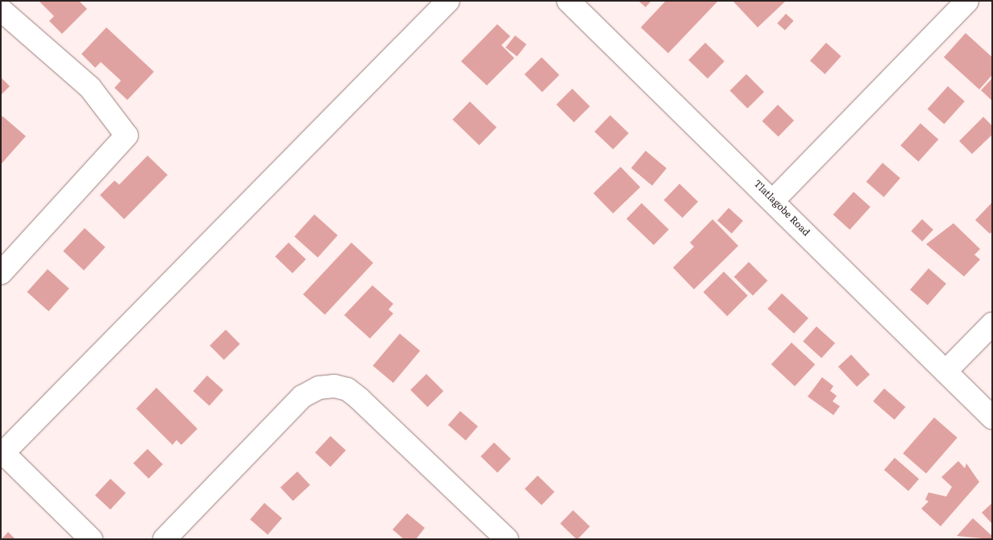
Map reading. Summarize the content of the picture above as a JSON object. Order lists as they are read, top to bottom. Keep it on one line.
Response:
{"streets":{"street":["Tlatlagobe Road"]}}
